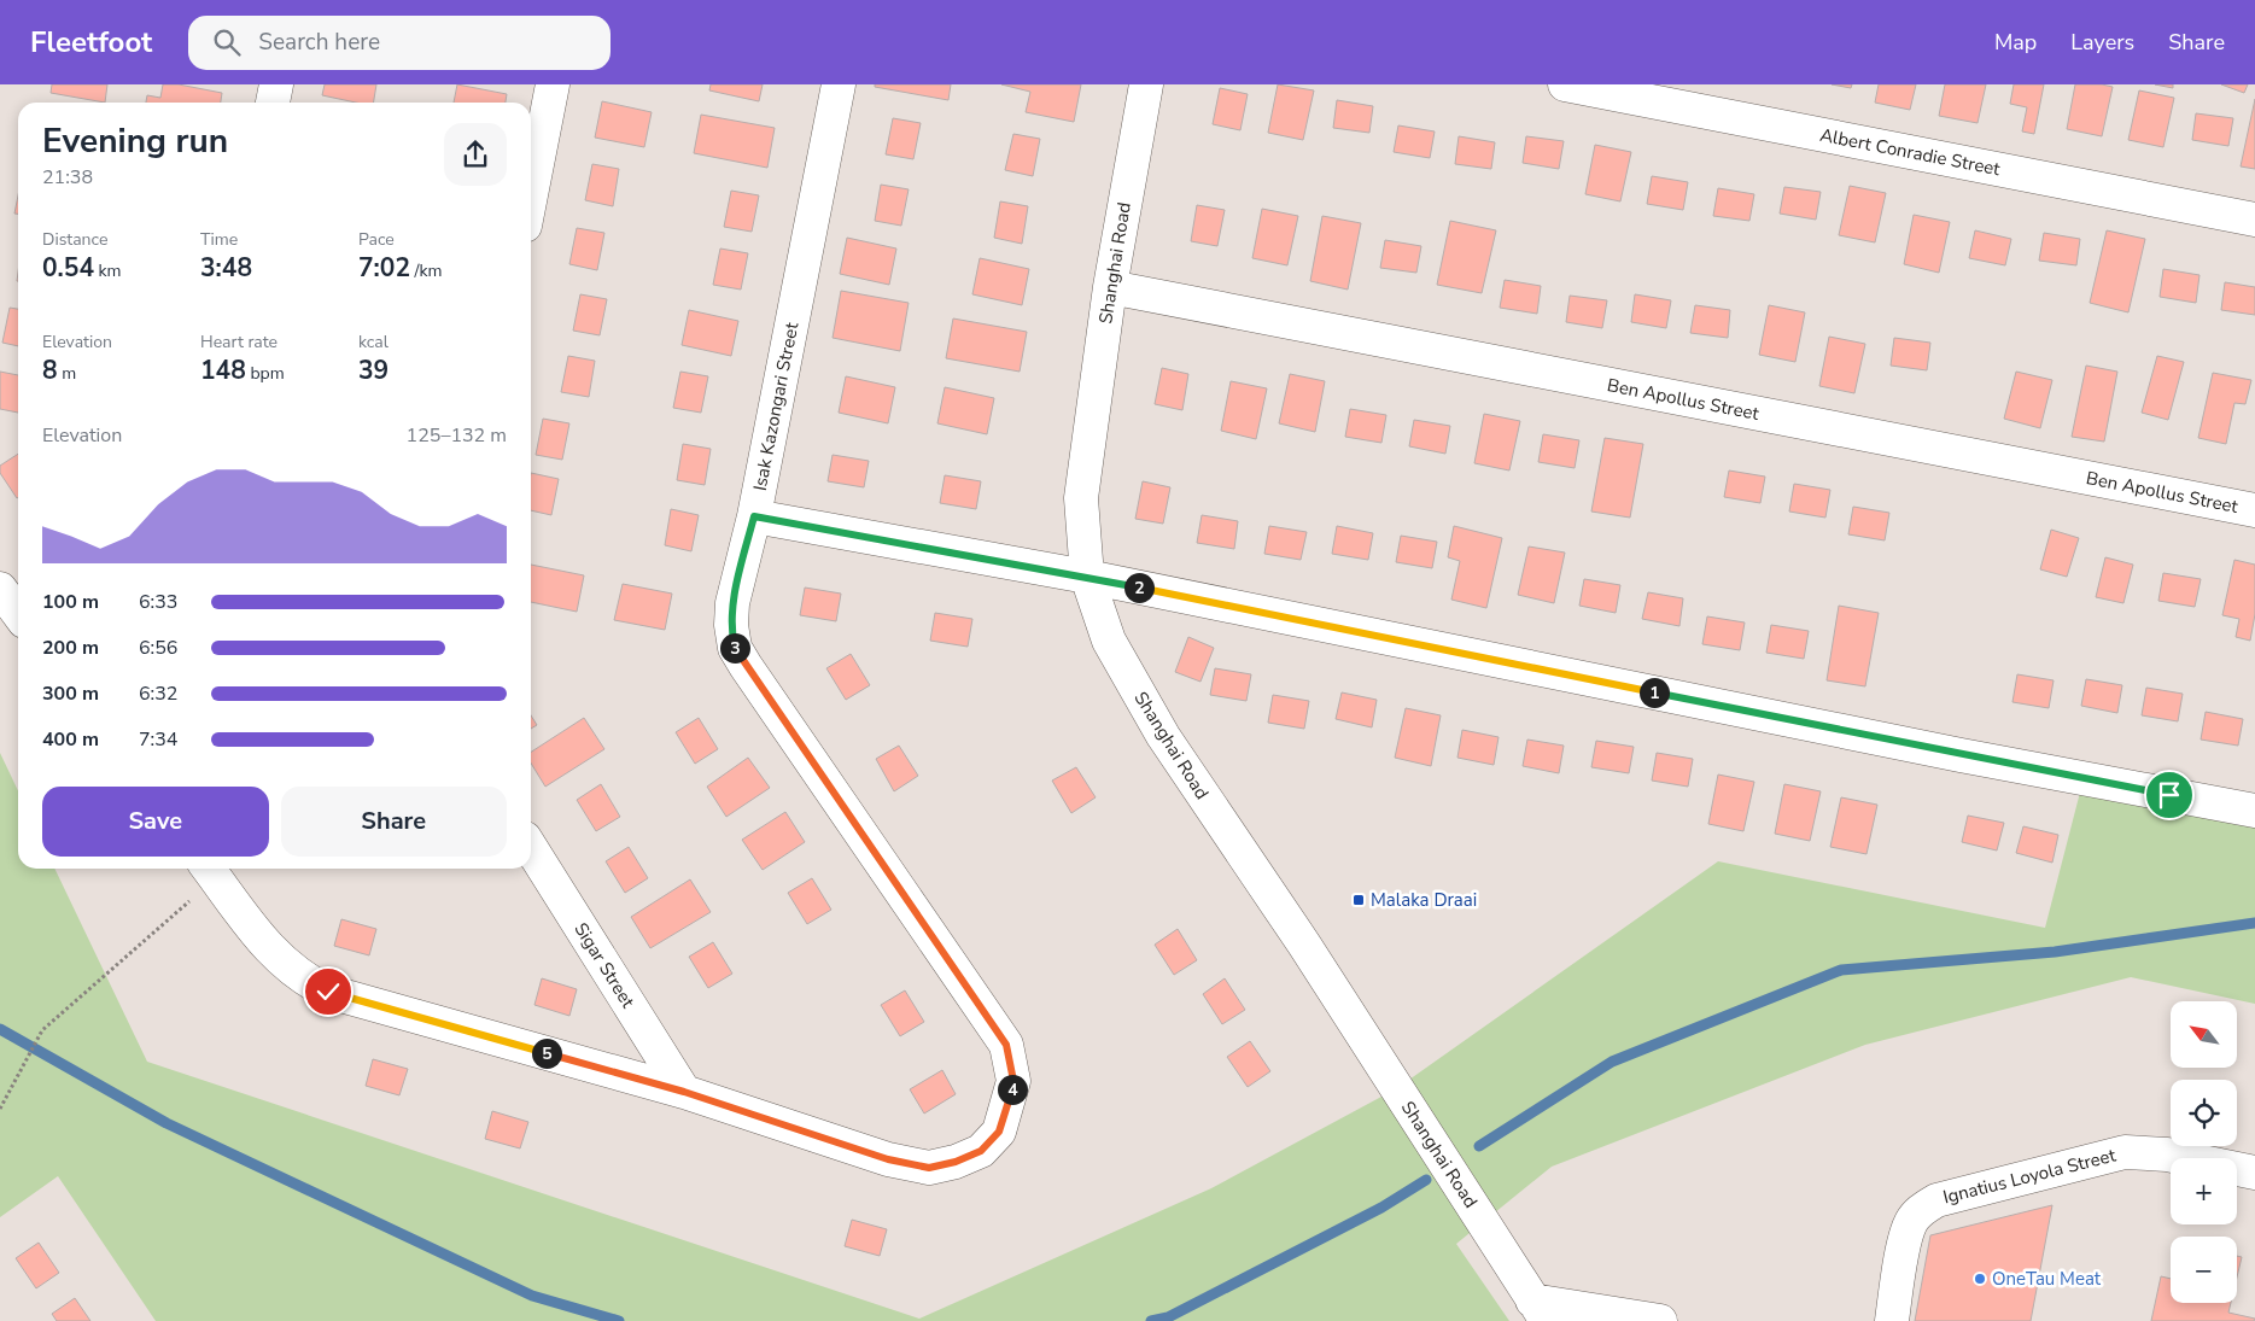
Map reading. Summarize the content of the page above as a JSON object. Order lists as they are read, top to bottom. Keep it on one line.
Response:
{"streets":{"street":["Albert Conradie Street","Shanghai Road","Ben Apollus Street","Isak Kazongari Street","Sigar Street","Ignatius Loyola Street"]},"crossings":[["Shanghai Road","Ben Apollus Street"],["Isak Kazongari Street","Sigar Street"]],"places":{"transit":["Malaka Draai"],"other":["OneTau Meat"]},"north":"top left","page":{"header":"Fleetfoot","search":"Search here","nav":["Map","Layers","Share"],"heading":["Evening run","21:38"],"stats":[["Distance","0.54 km"],["Time","3:48"],["Pace","7:02 /km"],["Elevation","8 m"],["Heart rate","148 bpm"],["kcal","39"]],"chart":["Elevation","125–132 m"],"pins":["2","3","1","5","4"],"list":[{"name":"100 m","note":"6:33"},{"name":"200 m","note":"6:56"},{"name":"300 m","note":"6:32"},{"name":"400 m","note":"7:34"}],"buttons":["Save","Share"],"map_buttons":["+","−"]}}
